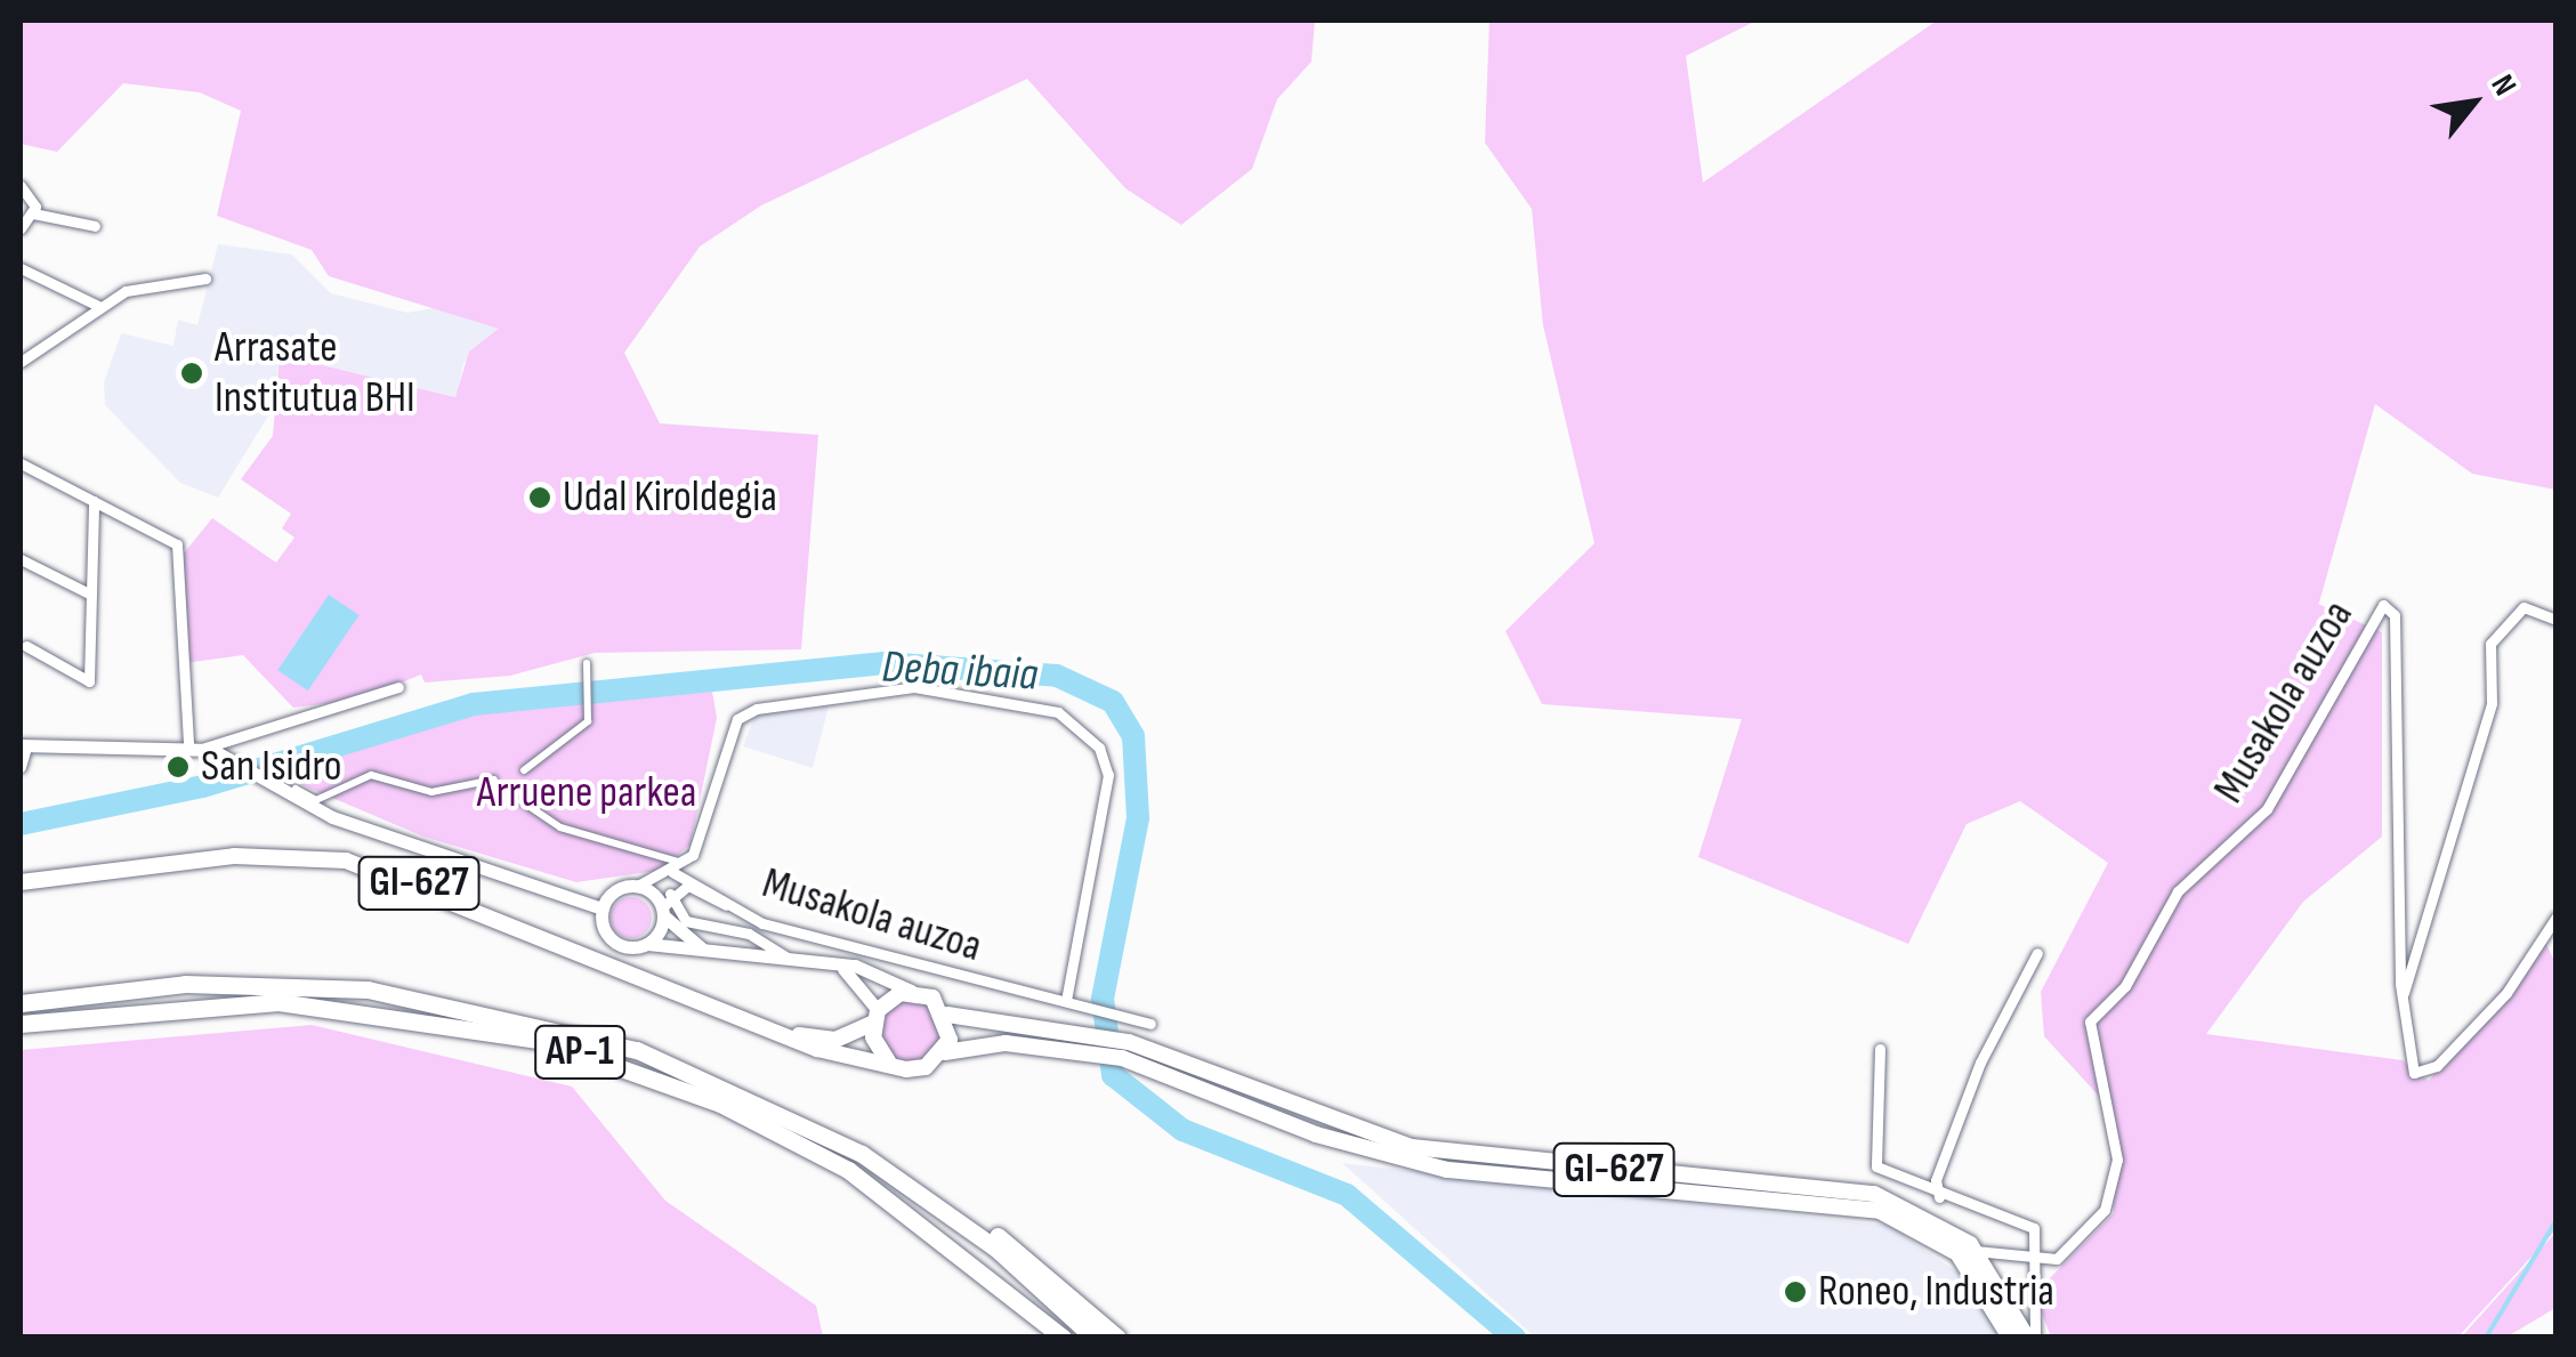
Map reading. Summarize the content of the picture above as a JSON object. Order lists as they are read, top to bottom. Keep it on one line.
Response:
{"streets":{"highway":["AP-1"],"main road":["GI-627"],"street":["Musakola auzoa"]},"crossings":[["Musakola auzoa","GI-627"]],"water":["Deba ibaia"],"parks":["Arruene parkea"],"places":["Arrasate Institutua BHI","Udal Kiroldegia","San Isidro","Roneo, Industria"],"north":"top right"}
